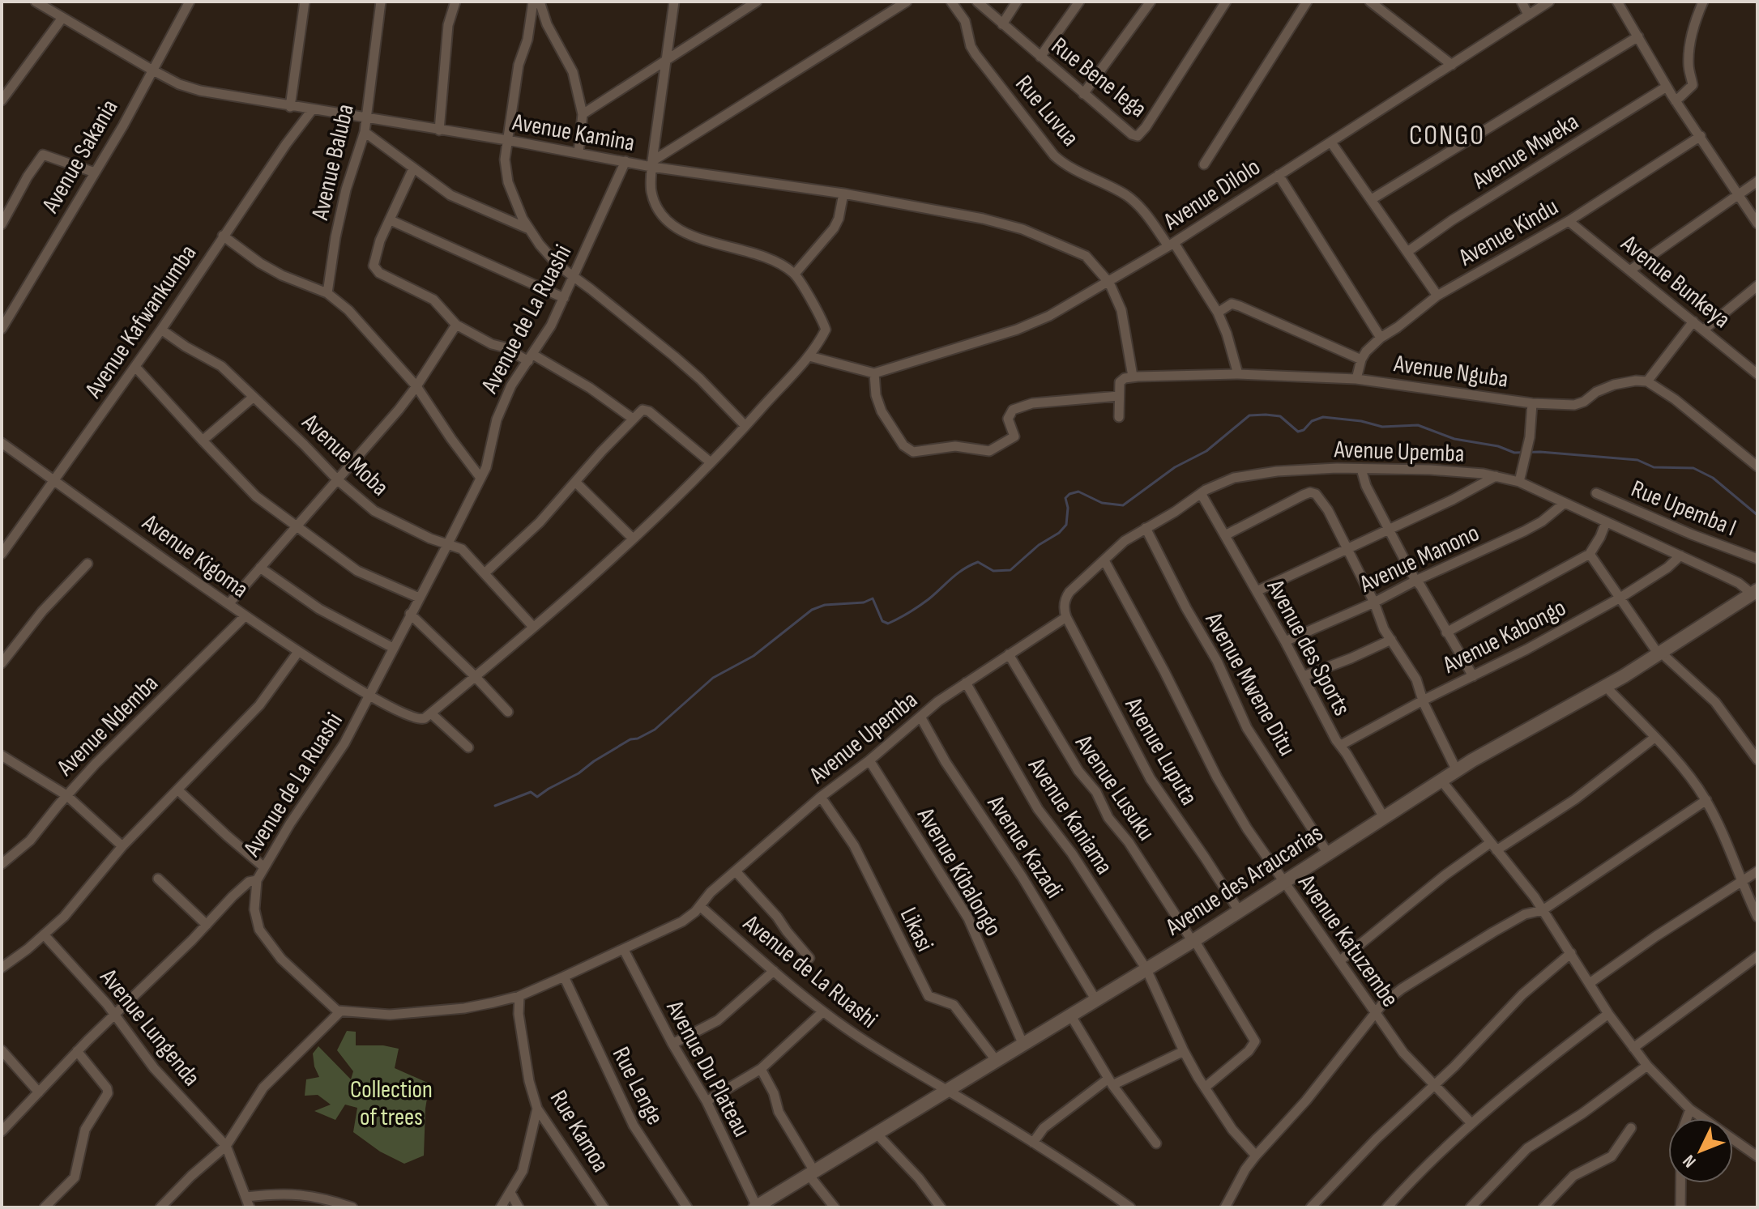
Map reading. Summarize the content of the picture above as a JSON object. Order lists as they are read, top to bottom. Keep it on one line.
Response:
{"streets":{"street":["Rue Bene lega","Rue Luvua","Avenue Kamina","Avenue Mweka","Avenue Sakania","Avenue Baluba","Avenue Dilolo","Avenue Kindu","Avenue Bunkeya","Avenue de La Ruashi","Avenue Kafwankumba","Avenue Nguba","Avenue Upemba","Avenue Moba","Rue Upemba I","Avenue Kigoma","Avenue Manono","Avenue Kabongo","Avenue des Sports","Avenue Mwene Ditu","Avenue Ndemba","Avenue Luputa","Avenue Lusuku","Avenue Kaniama","Avenue Kazadi","Avenue Kibalongo","Avenue des Araucarias","Likasi","Avenue Katuzembe","Avenue Lungenda","Avenue Du Plateau","Rue Lenge","Rue Kamoa"]},"crossings":[["Rue Luvua","Avenue Dilolo"],["Rue Luvua","Avenue Nguba"],["Avenue Kamina","Avenue Sakania"],["Avenue Kamina","Avenue Baluba"],["Avenue Kamina","Avenue Dilolo"],["Avenue Kamina","Avenue de La Ruashi"],["Avenue Kamina","Avenue Kafwankumba"],["Avenue Kamina","Avenue Nguba"],["Avenue Kindu","Avenue Bunkeya"],["Avenue Kindu","Avenue Nguba"],["Avenue de La Ruashi","Avenue Upemba"],["Avenue de La Ruashi","Avenue Moba"],["Avenue de La Ruashi","Avenue Kigoma"],["Avenue de La Ruashi","Avenue des Araucarias"],["Avenue Kafwankumba","Avenue Moba"],["Avenue Kafwankumba","Avenue Kigoma"],["Avenue Upemba","Avenue Manono"],["Avenue Upemba","Avenue Kabongo"],["Avenue Upemba","Avenue des Sports"],["Avenue Upemba","Avenue Mwene Ditu"],["Avenue Upemba","Avenue Luputa"],["Avenue Upemba","Avenue Lusuku"],["Avenue Upemba","Avenue Kaniama"],["Avenue Upemba","Avenue Kazadi"],["Avenue Upemba","Avenue Kibalongo"],["Avenue Upemba","Avenue des Araucarias"],["Avenue Upemba","Likasi"],["Avenue Upemba","Avenue Katuzembe"],["Avenue Kigoma","Avenue Ndemba"],["Avenue Manono","Avenue des Sports"],["Avenue Kabongo","Avenue des Sports"],["Avenue des Sports","Avenue des Araucarias"],["Avenue Mwene Ditu","Avenue des Araucarias"],["Avenue Luputa","Avenue des Araucarias"],["Avenue Lusuku","Avenue Kaniama"],["Avenue Lusuku","Avenue des Araucarias"],["Avenue Kaniama","Avenue des Araucarias"],["Avenue Kazadi","Avenue des Araucarias"],["Avenue Kibalongo","Avenue des Araucarias"],["Avenue des Araucarias","Likasi"],["Avenue des Araucarias","Avenue Katuzembe"],["Avenue des Araucarias","Avenue Du Plateau"]],"districts":["CONGO"],"parks":["Collection of trees"],"north":"bottom left"}
